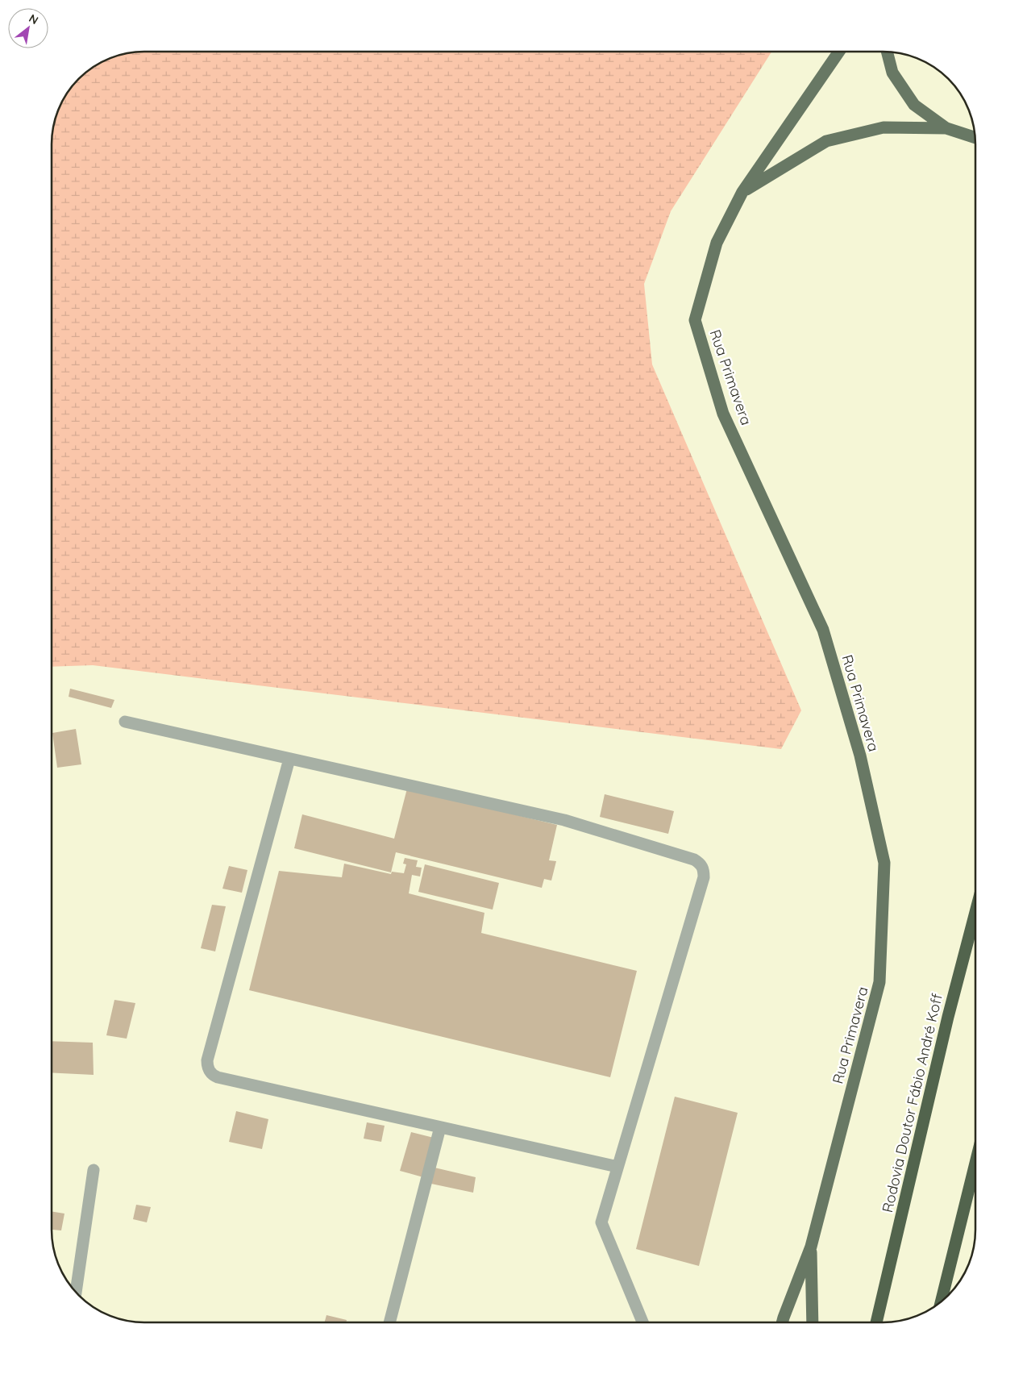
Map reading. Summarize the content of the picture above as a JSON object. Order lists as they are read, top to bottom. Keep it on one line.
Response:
{"streets":{"highway":["Rodovia Doutor Fábio André Koff"],"main road":["Rua Primavera"]},"north":"top right"}
